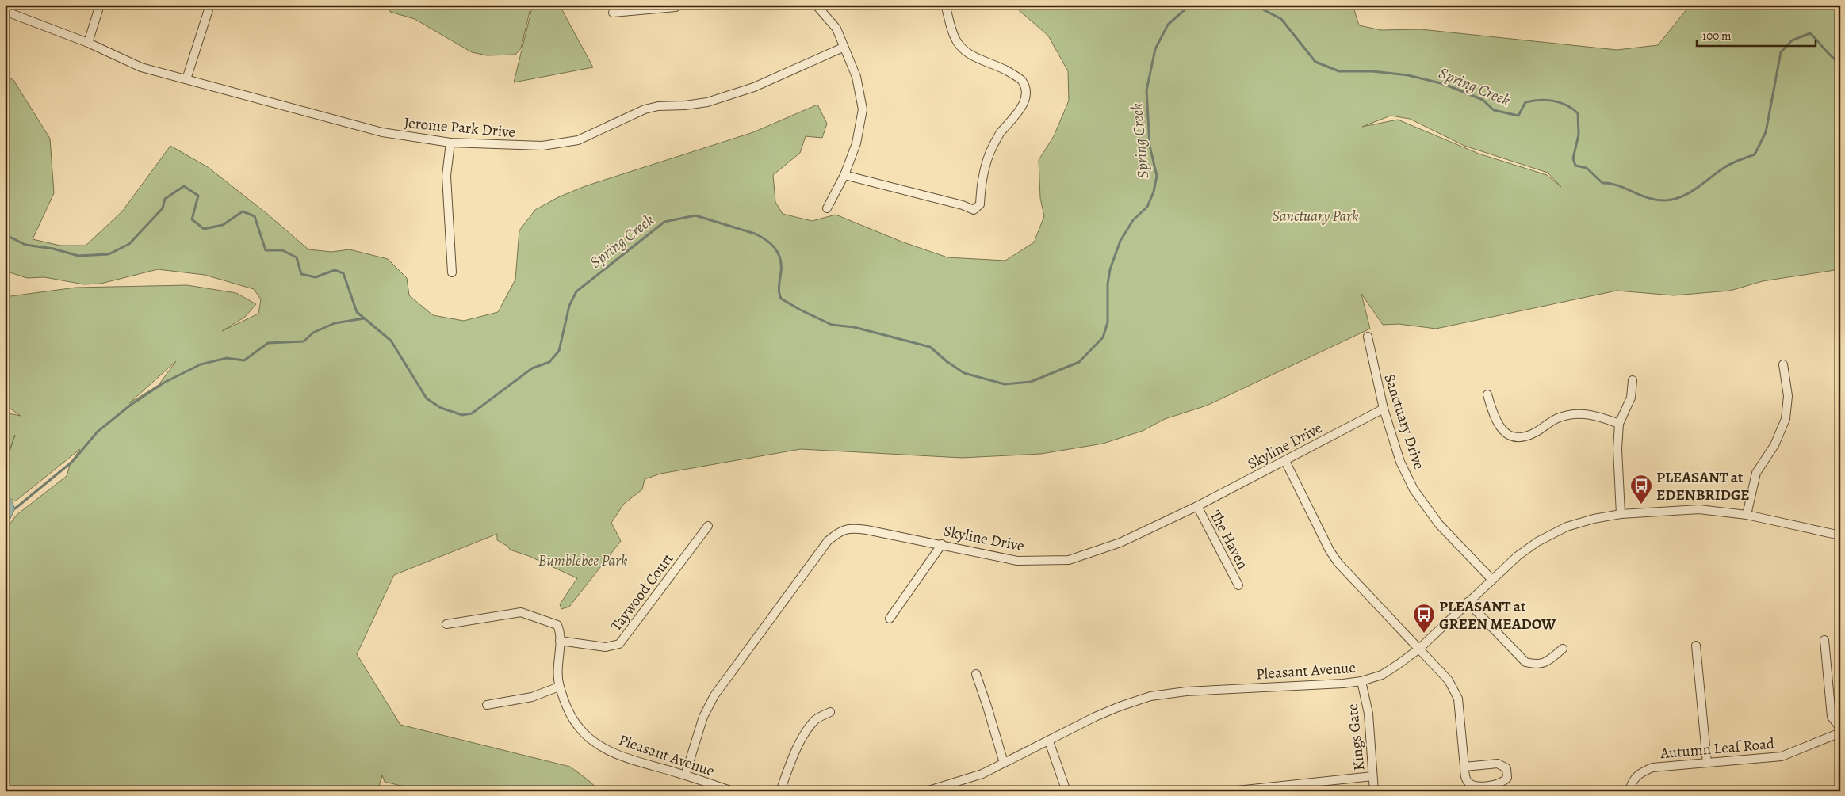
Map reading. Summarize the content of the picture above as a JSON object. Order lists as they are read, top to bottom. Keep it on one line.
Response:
{"streets":{"street":["Jerome Park Drive","Sanctuary Drive","Skyline Drive","The Haven","Taywood Court","Pleasant Avenue","Kings Gate","Autumn Leaf Road"]},"crossings":[["Sanctuary Drive","Skyline Drive"],["Sanctuary Drive","Pleasant Avenue"],["Skyline Drive","The Haven"],["Skyline Drive","Pleasant Avenue"],["Taywood Court","Pleasant Avenue"],["Pleasant Avenue","Kings Gate"]],"water":["Spring Creek"],"parks":["Sanctuary Park","Bumblebee Park"],"places":{"bus stop":["PLEASANT at EDENBRIDGE","PLEASANT at GREEN MEADOW"]},"scale_bar":"100 m"}
